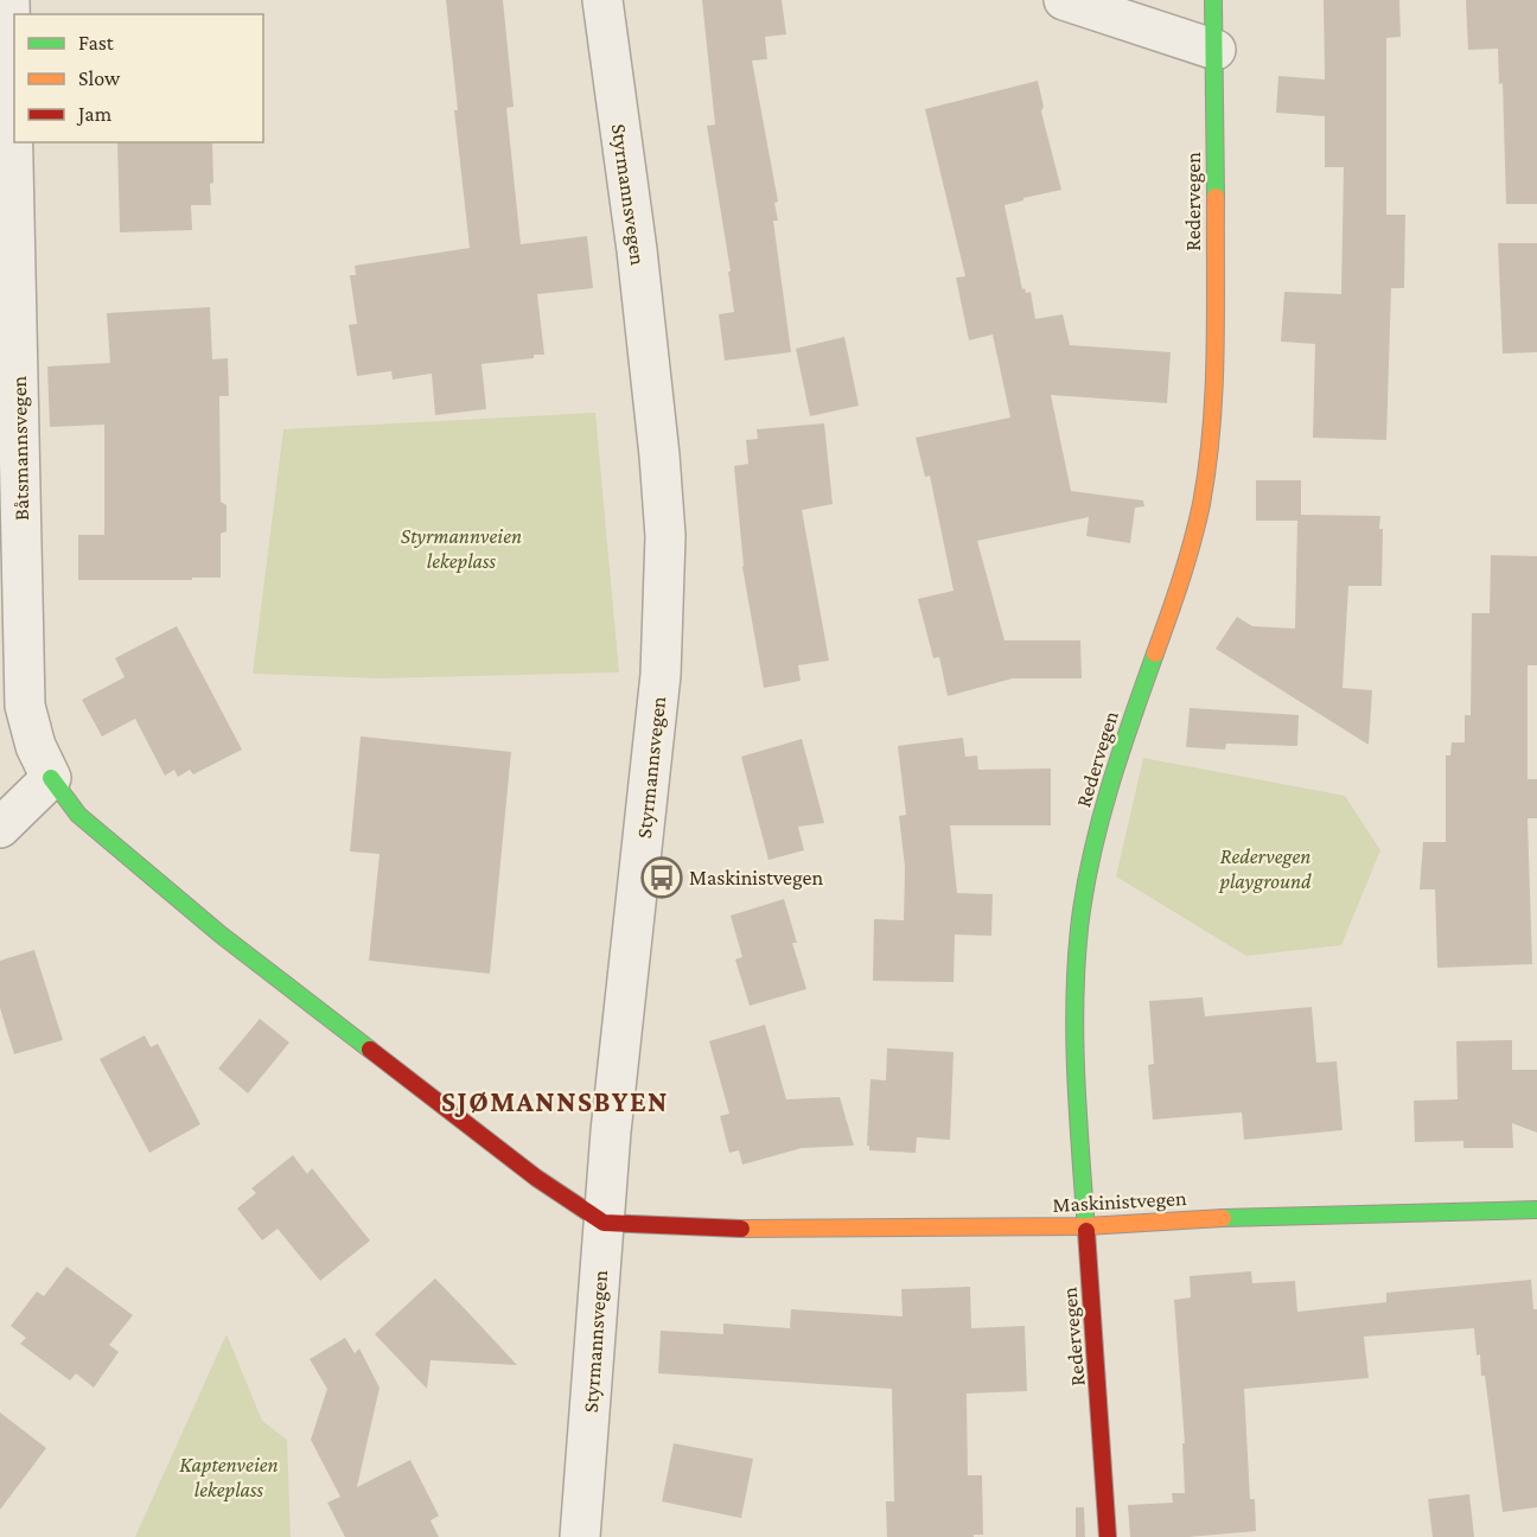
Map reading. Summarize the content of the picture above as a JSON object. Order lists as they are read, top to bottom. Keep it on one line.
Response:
{"streets":{"street":["Styrmannsvegen","Redervegen","Båtsmannsvegen","Maskinistvegen"]},"crossings":[["Styrmannsvegen","Maskinistvegen"],["Redervegen","Maskinistvegen"]],"districts":["SJØMANNSBYEN"],"parks":["Styrmannveien lekeplass","Redervegen playground","Kaptenveien lekeplass"],"places":{"bus stop":["Maskinistvegen"]},"legend":["Fast","Slow","Jam"]}
